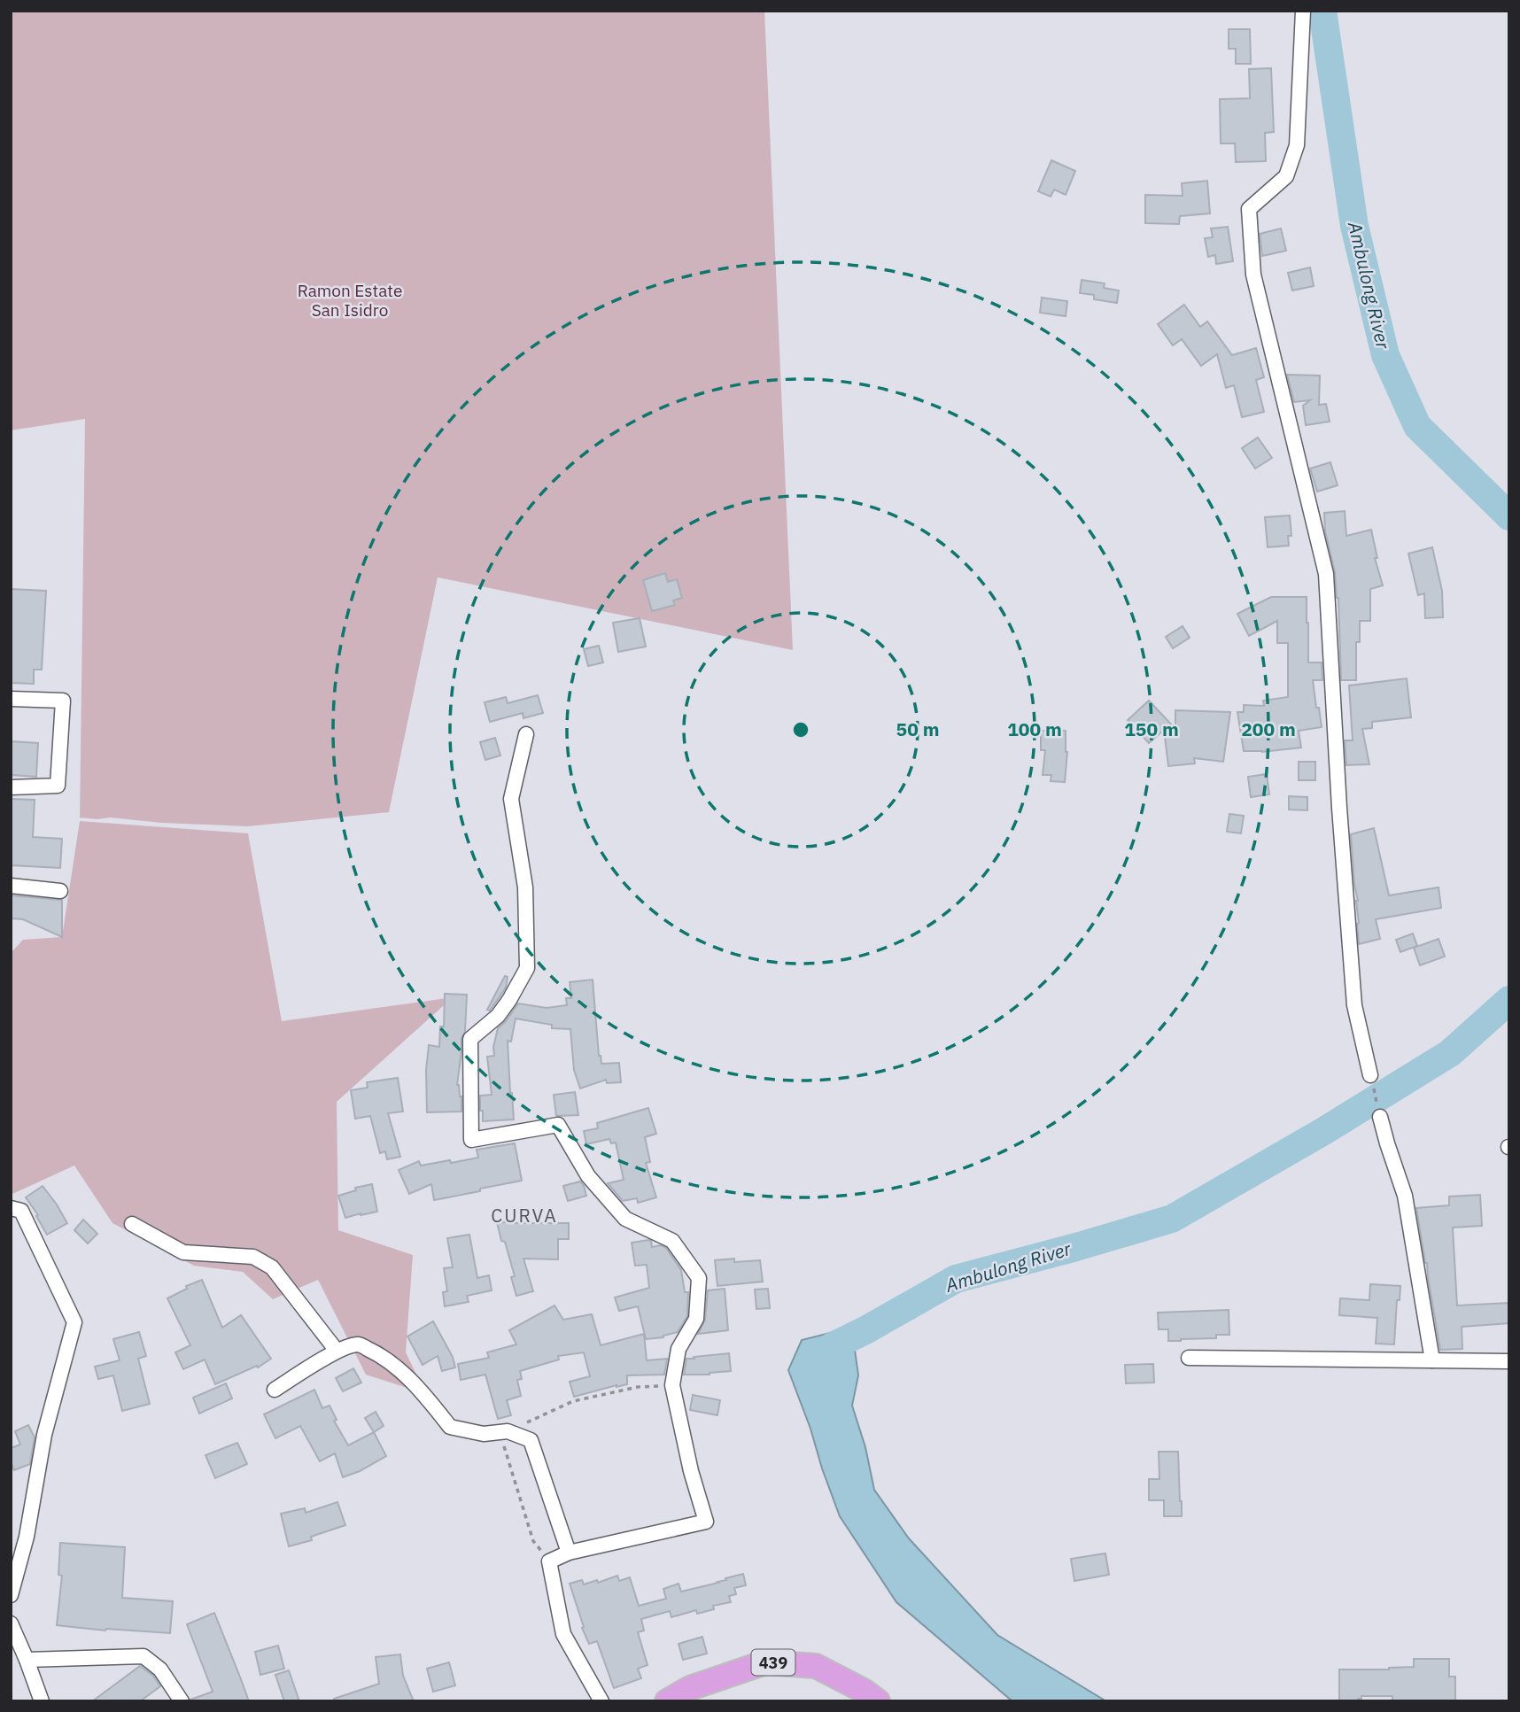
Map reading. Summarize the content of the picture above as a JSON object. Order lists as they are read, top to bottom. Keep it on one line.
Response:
{"streets":{"main road":["439"]},"districts":["CURVA"],"water":["Ambulong River"],"parks":["Ramon Estate San Isidro"],"rings":["50 m","100 m","150 m","200 m"]}
